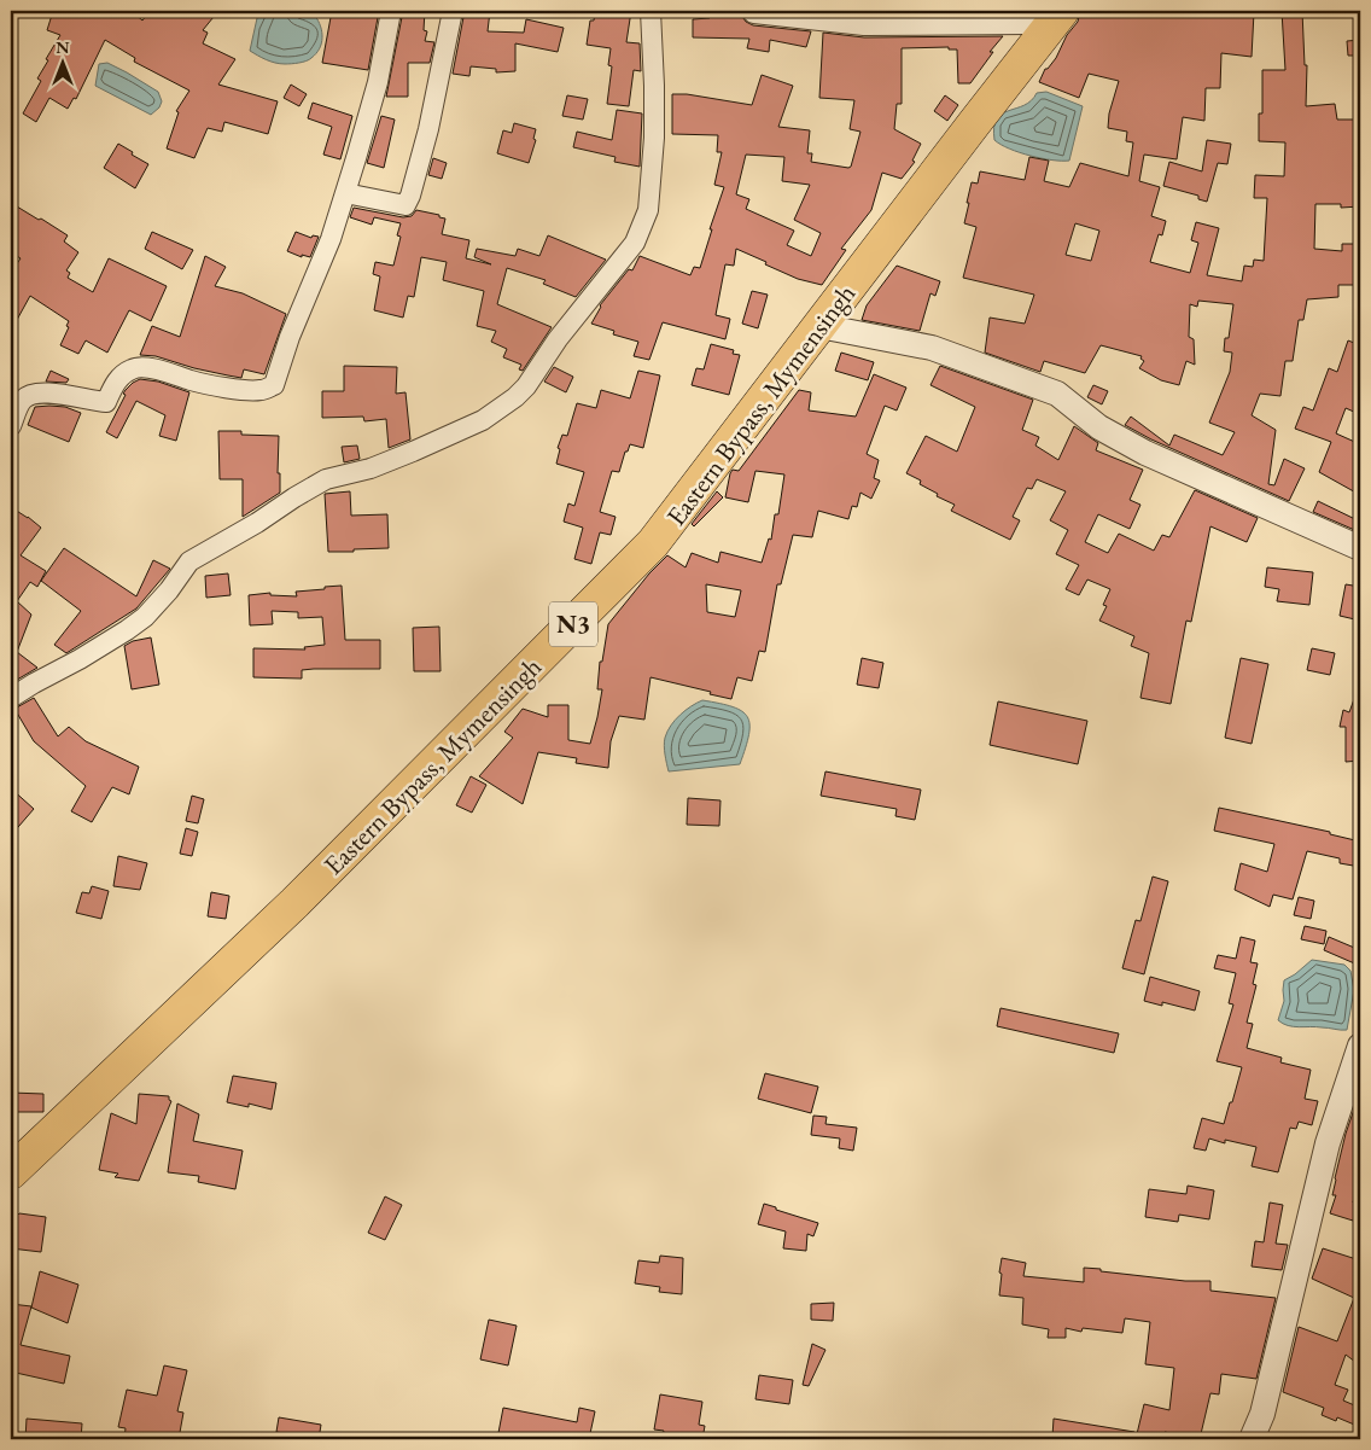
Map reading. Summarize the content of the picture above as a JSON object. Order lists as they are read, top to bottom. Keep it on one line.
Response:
{"streets":{"highway":["Eastern Bypass, Mymensingh","N3"]},"north":"top"}
